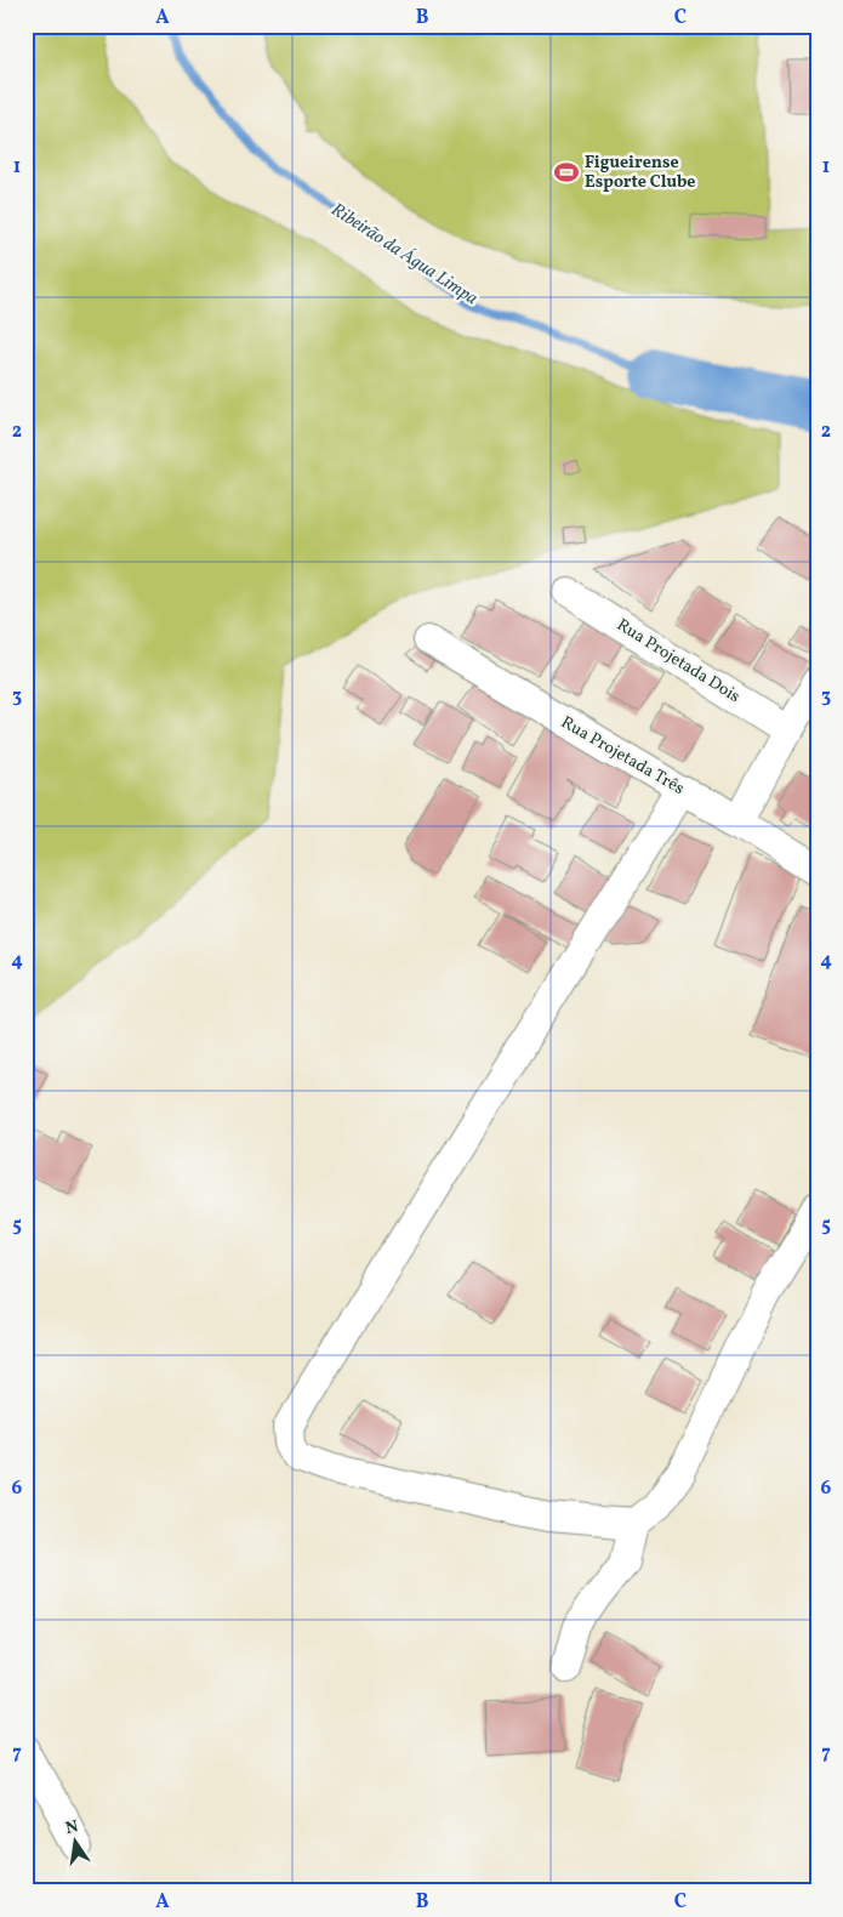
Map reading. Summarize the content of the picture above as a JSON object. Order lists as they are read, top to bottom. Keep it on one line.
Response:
{"streets":{"street":["Rua Projetada Dois","Rua Projetada Três"]},"water":["Ribeirão da Água Limpa"],"places":{"sports":["Figueirense Esporte Clube"]},"north":"top","grid":{"columns":["A","B","C"],"rows":["1","2","3","4","5","6","7"]}}
